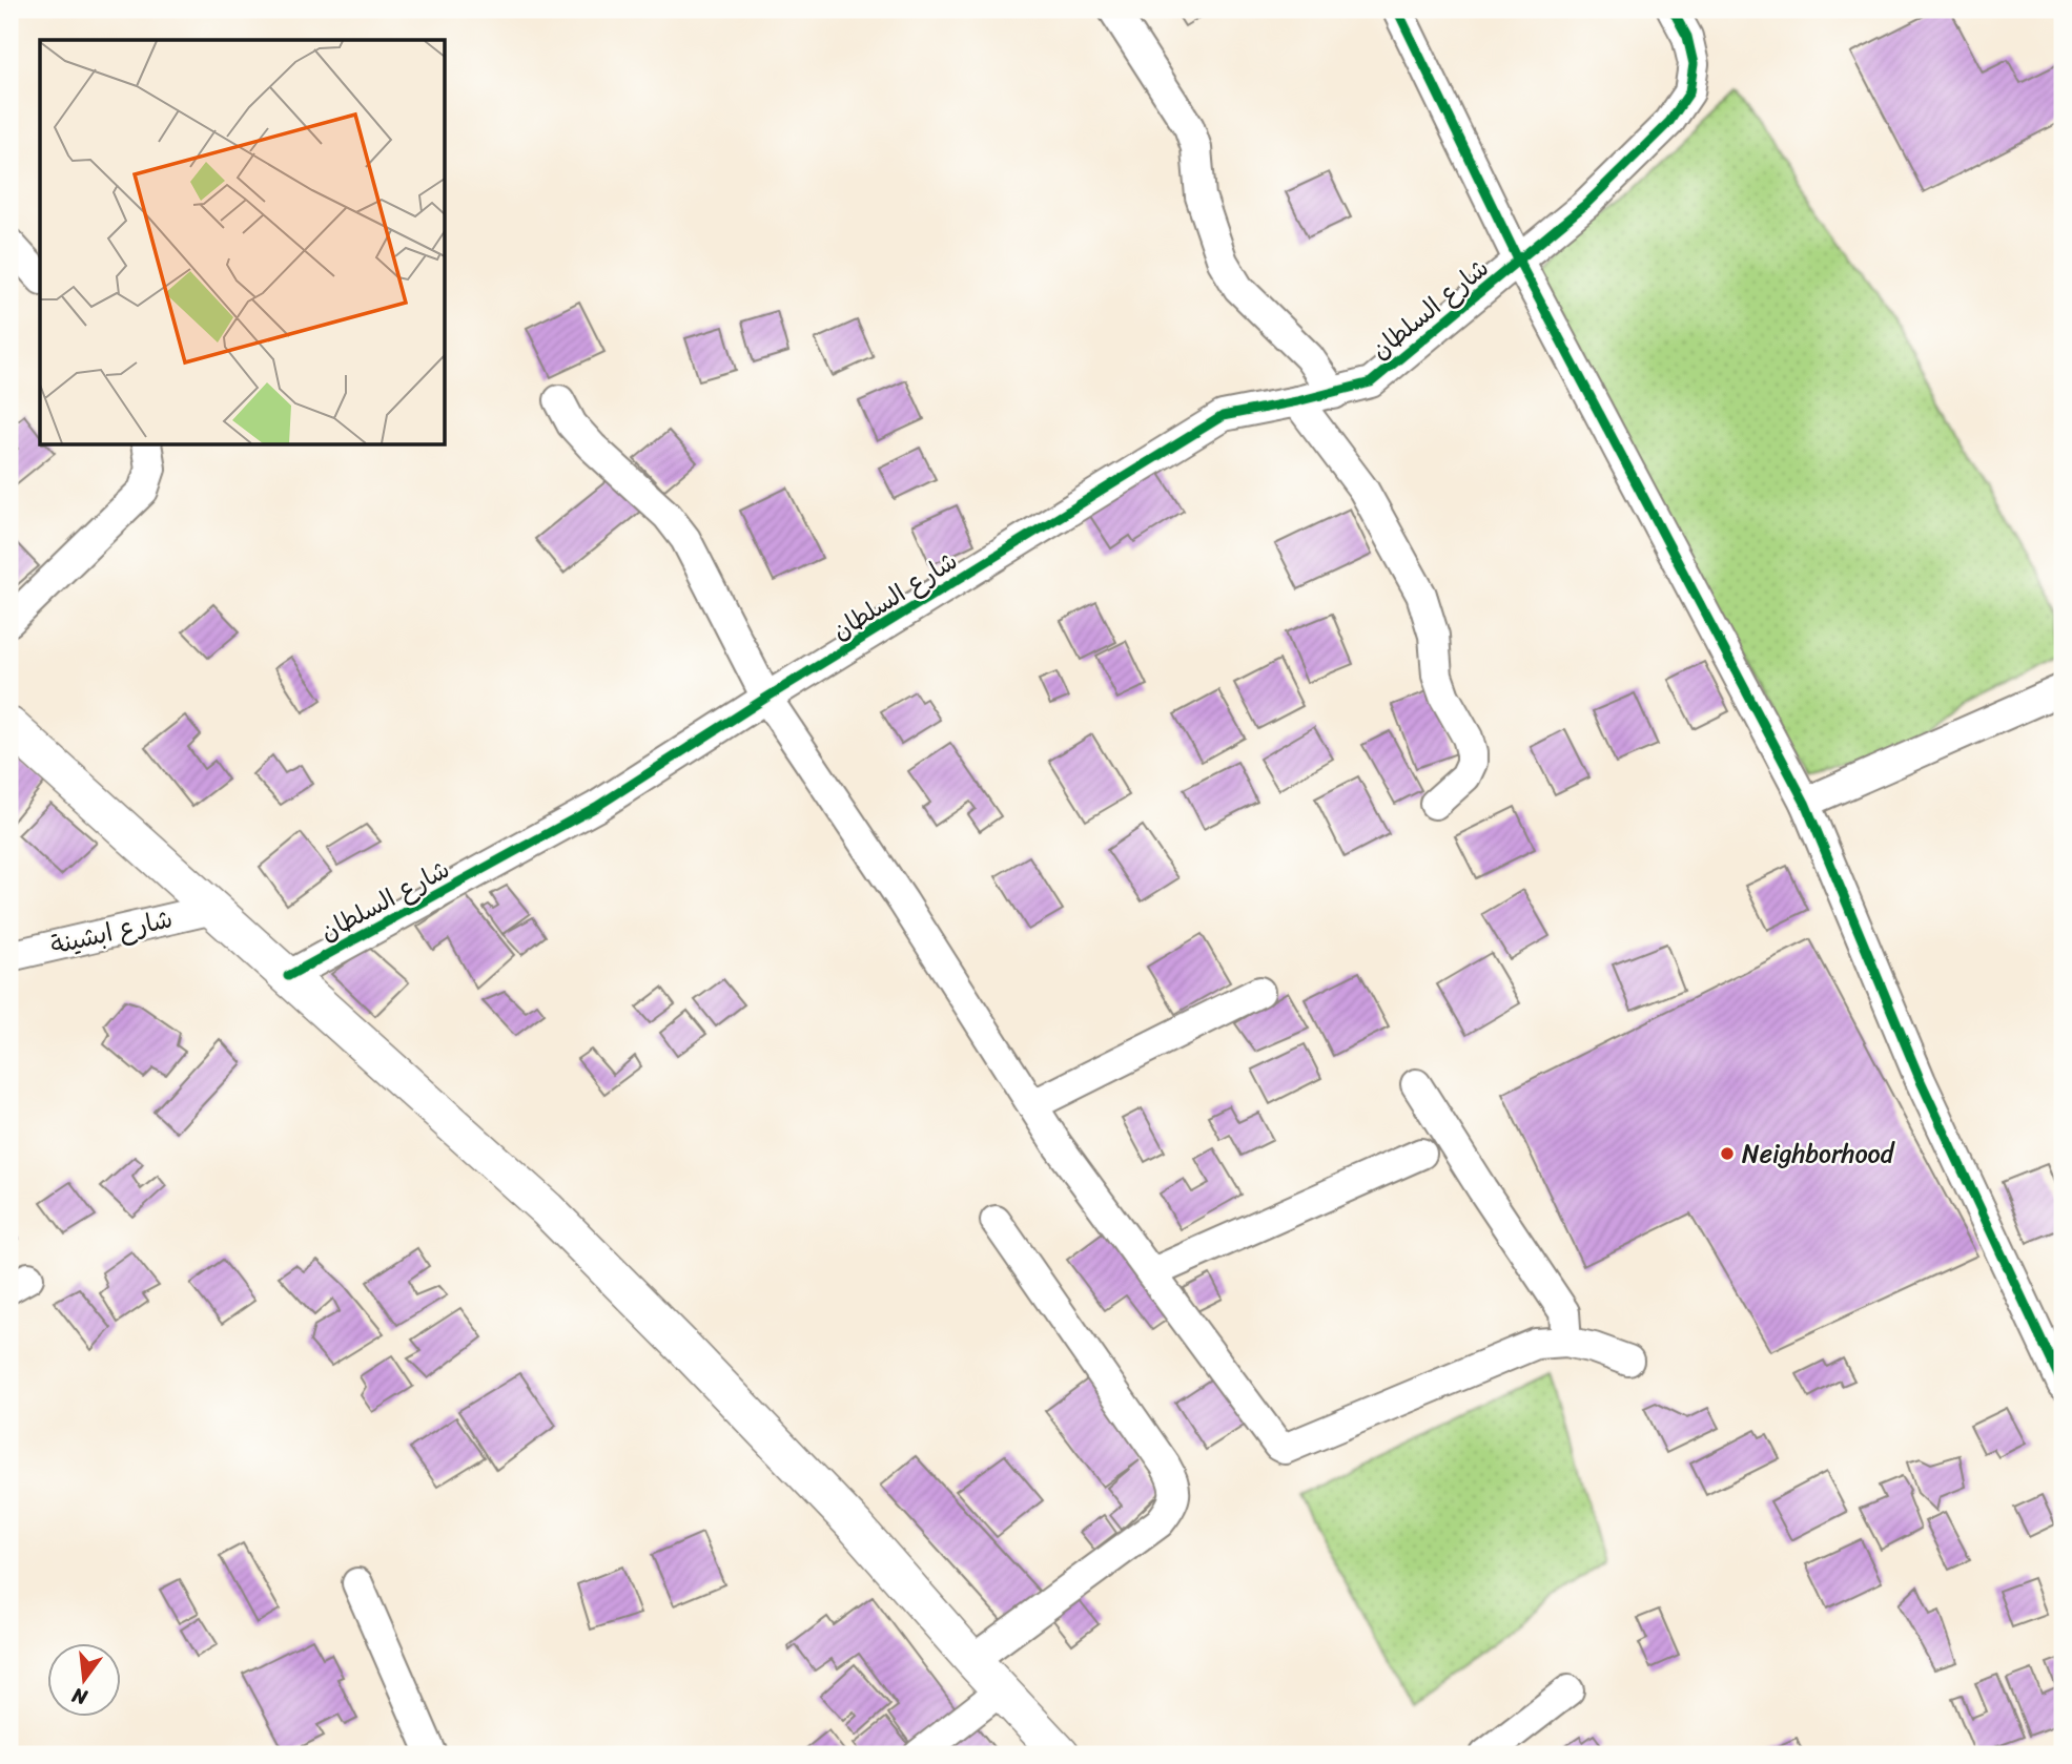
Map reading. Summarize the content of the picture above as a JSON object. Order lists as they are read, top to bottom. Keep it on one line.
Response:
{"streets":{"street":["شارع السلطان","شارع ابشينة"]},"places":["Neighborhood"],"north":"bottom"}
